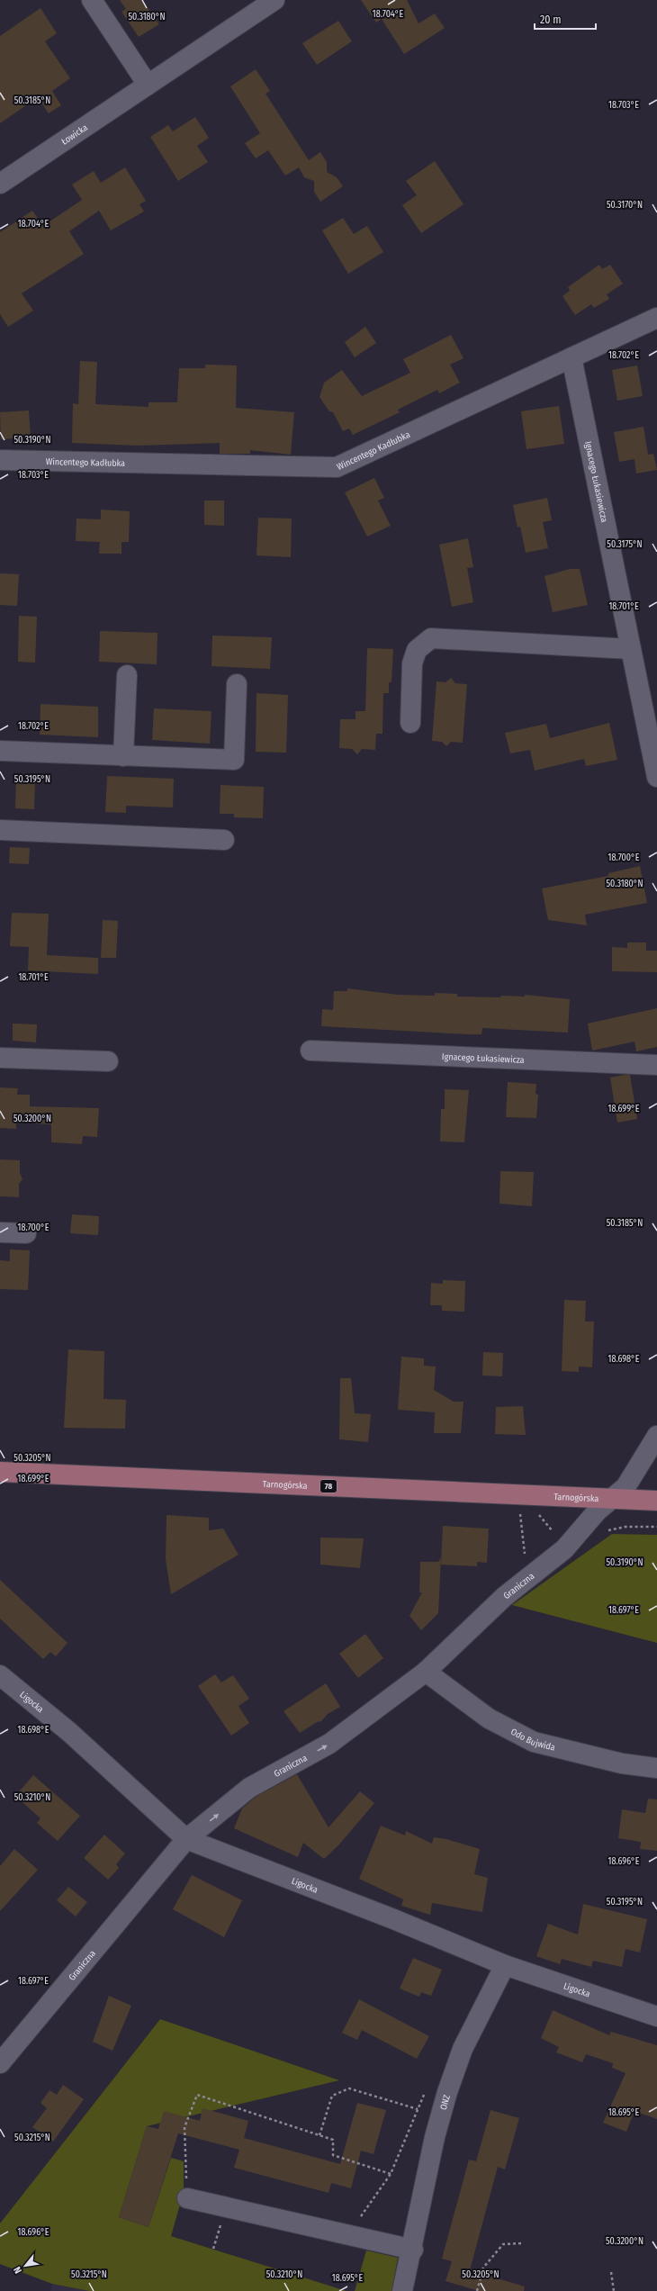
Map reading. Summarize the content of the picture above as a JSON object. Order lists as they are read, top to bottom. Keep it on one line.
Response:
{"streets":{"main road":["Tarnogórska","78"],"street":["Łowicka","Wincentego Kadłubka","Ignacego Łukasiewicza","Graniczna","Ligocka","Odo Bujwida","ONZ"]},"crossings":[["Wincentego Kadłubka","Ignacego Łukasiewicza"],["Tarnogórska","Graniczna"],["Graniczna","Ligocka"],["Graniczna","Odo Bujwida"],["Ligocka","ONZ"]],"scale_bar":"20 m","north":"bottom left","coordinates":["18.704°E","50.3180°N","50.3185°N","18.703°E","50.3170°N","18.702°E","50.3190°N","50.3175°N","18.701°E","50.3195°N","18.700°E","18.699°E","50.3200°N","18.698°E","50.3205°N","18.697°E","50.3210°N","18.696°E","18.695°E","50.3215°N"]}
